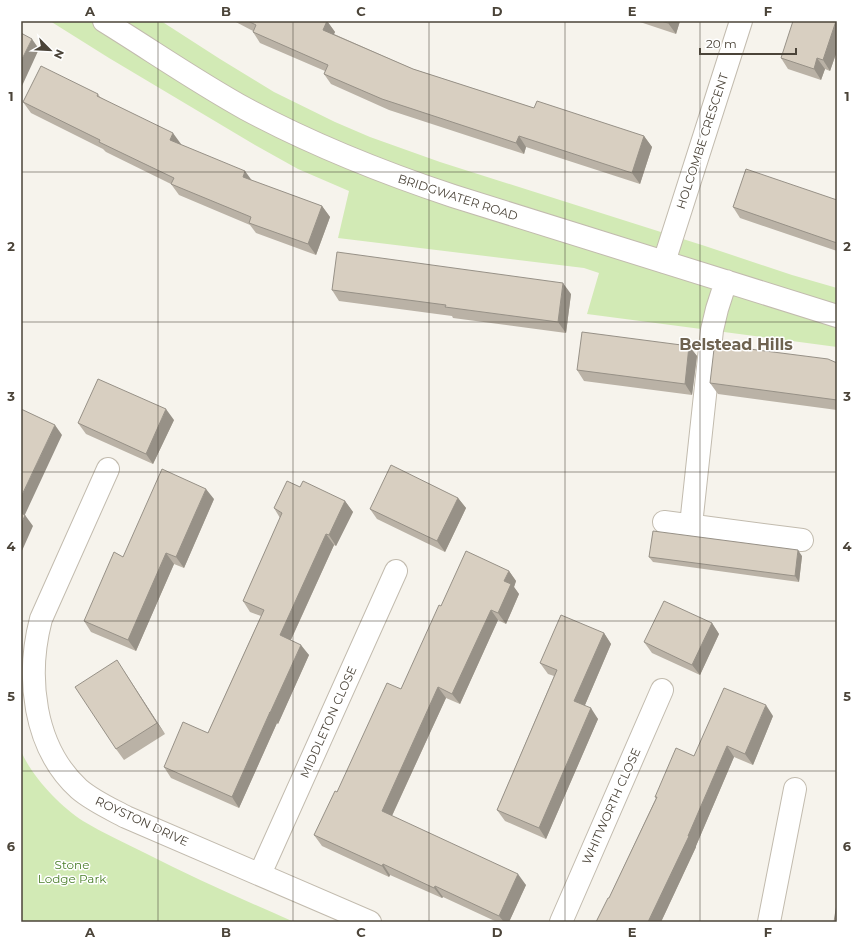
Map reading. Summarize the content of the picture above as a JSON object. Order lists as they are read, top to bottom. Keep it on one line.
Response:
{"streets":{"street":["HOLCOMBE CRESCENT","BRIDGWATER ROAD","MIDDLETON CLOSE","WHITWORTH CLOSE","ROYSTON DRIVE"]},"crossings":[["HOLCOMBE CRESCENT","BRIDGWATER ROAD"],["MIDDLETON CLOSE","ROYSTON DRIVE"]],"districts":["Belstead Hills"],"parks":["Stone Lodge Park"],"scale_bar":"20 m","north":"bottom right","grid":{"columns":["A","B","C","D","E","F"],"rows":["1","2","3","4","5","6"]}}
